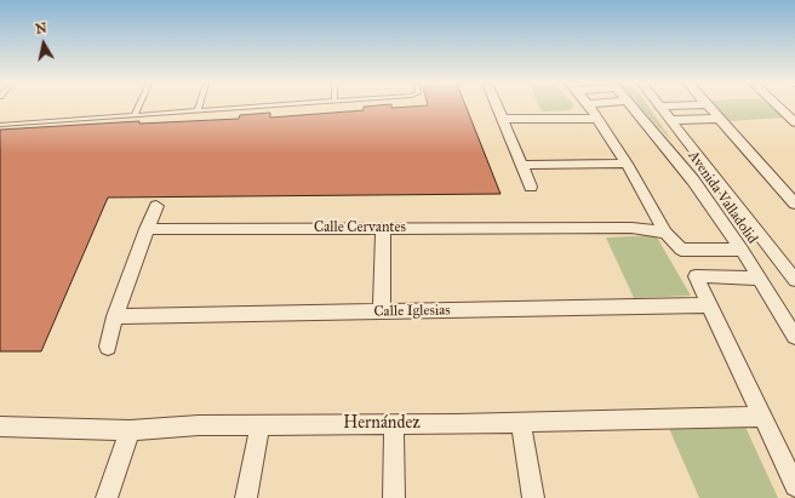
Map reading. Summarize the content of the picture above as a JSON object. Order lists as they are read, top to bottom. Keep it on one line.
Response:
{"streets":{"street":["Avenida Valladolid","Calle Cervantes","Calle Iglesias","Hernández"]},"north":"top"}
